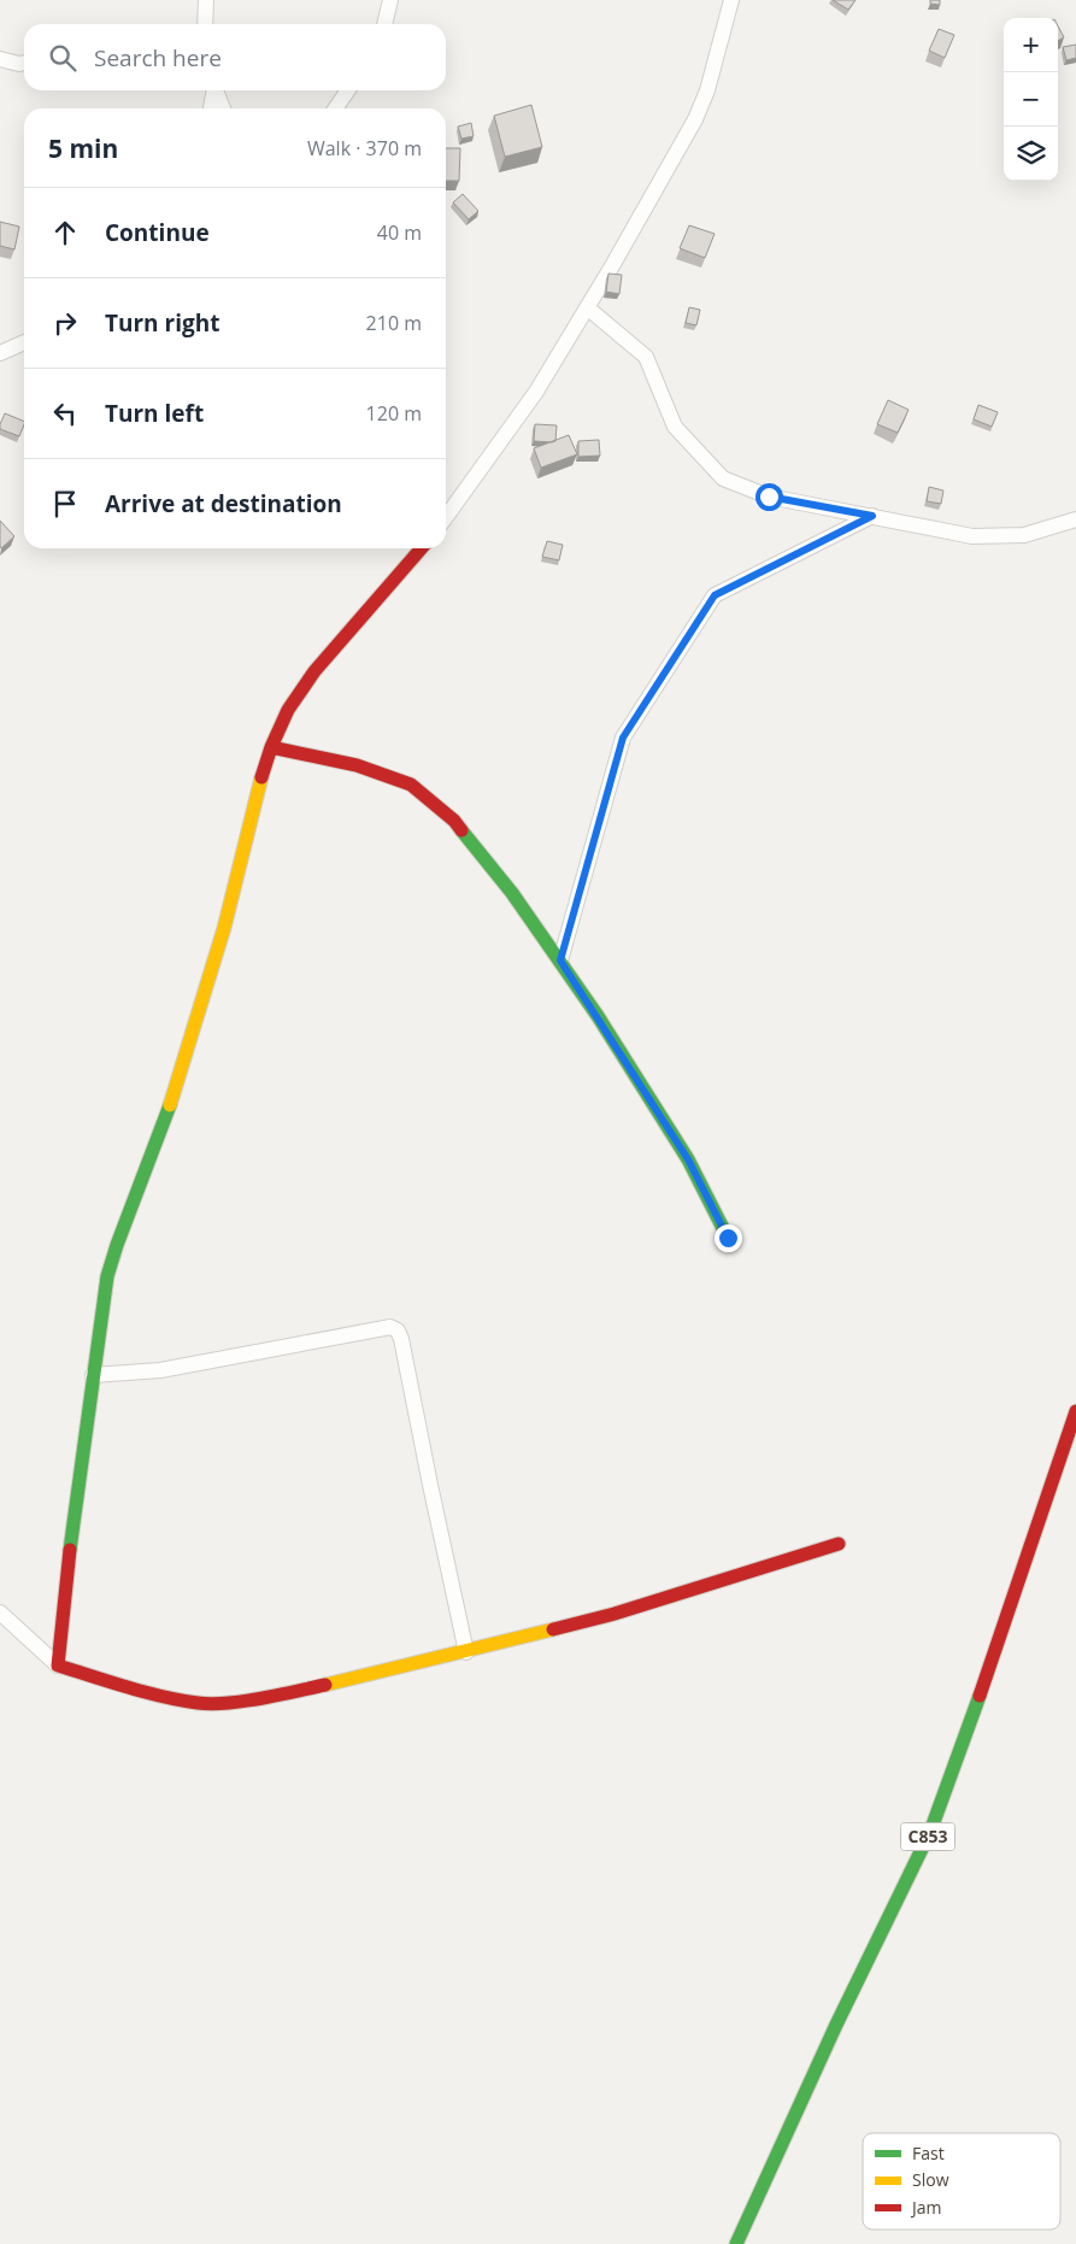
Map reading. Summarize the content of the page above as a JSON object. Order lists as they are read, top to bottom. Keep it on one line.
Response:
{"streets":{"street":["C853"]},"legend":["Fast","Slow","Jam"],"page":{"map_buttons":["+","−"],"search":"Search here","heading":["5 min","Walk · 370 m"],"list":[["Continue","40 m"],["Turn right","210 m"],["Turn left","120 m"],"Arrive at destination"]}}
